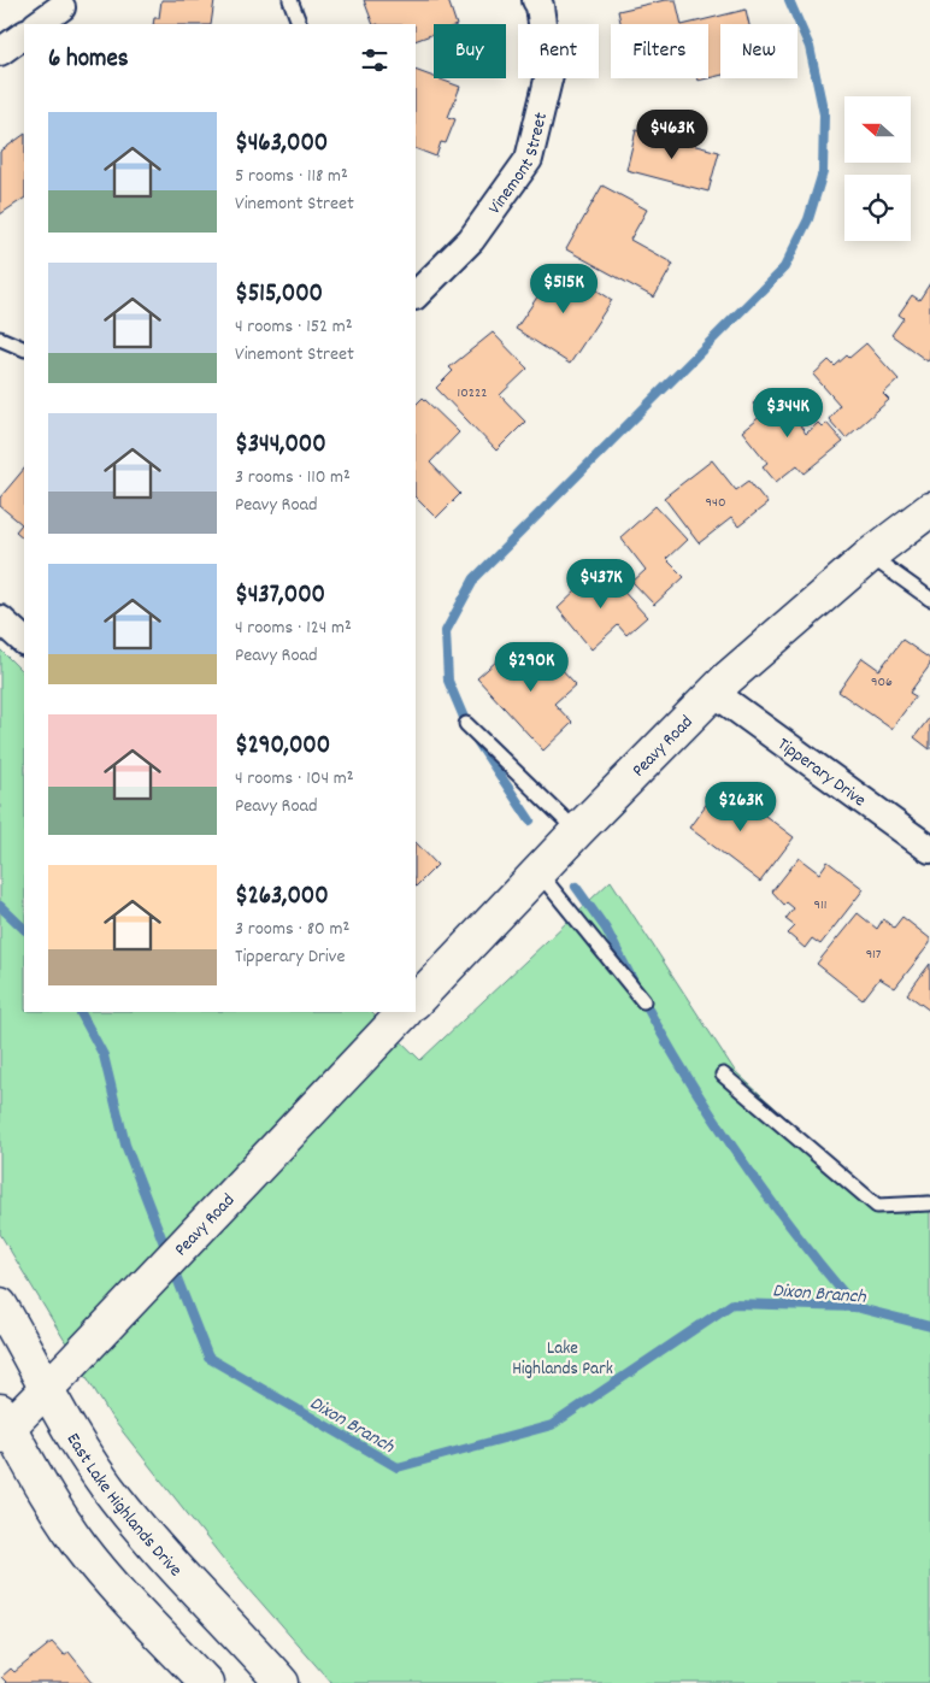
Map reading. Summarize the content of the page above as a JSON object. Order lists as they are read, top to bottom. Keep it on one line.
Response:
{"streets":{"street":["Vinemont Street","Peavy Road","Tipperary Drive","East Lake Highlands Drive"]},"crossings":[["Peavy Road","Tipperary Drive"],["Peavy Road","East Lake Highlands Drive"]],"water":["Dixon Branch"],"parks":["Lake Highlands Park"],"house_numbers":["10222","940","906","911","917"],"north":"left","page":{"chip":["Buy","Rent","Filters","New"],"heading":"6 homes","list":[{"name":"$463,000","note":"5 rooms · 118 m² · Vinemont Street"},{"name":"$515,000","note":"4 rooms · 152 m² · Vinemont Street"},{"name":"$344,000","note":"3 rooms · 110 m² · Peavy Road"},{"name":"$437,000","note":"4 rooms · 124 m² · Peavy Road"},{"name":"$290,000","note":"4 rooms · 104 m² · Peavy Road"},{"name":"$263,000","note":"3 rooms · 80 m² · Tipperary Drive"}],"price":["$463K","$515K","$344K","$437K","$290K","$263K"]}}
